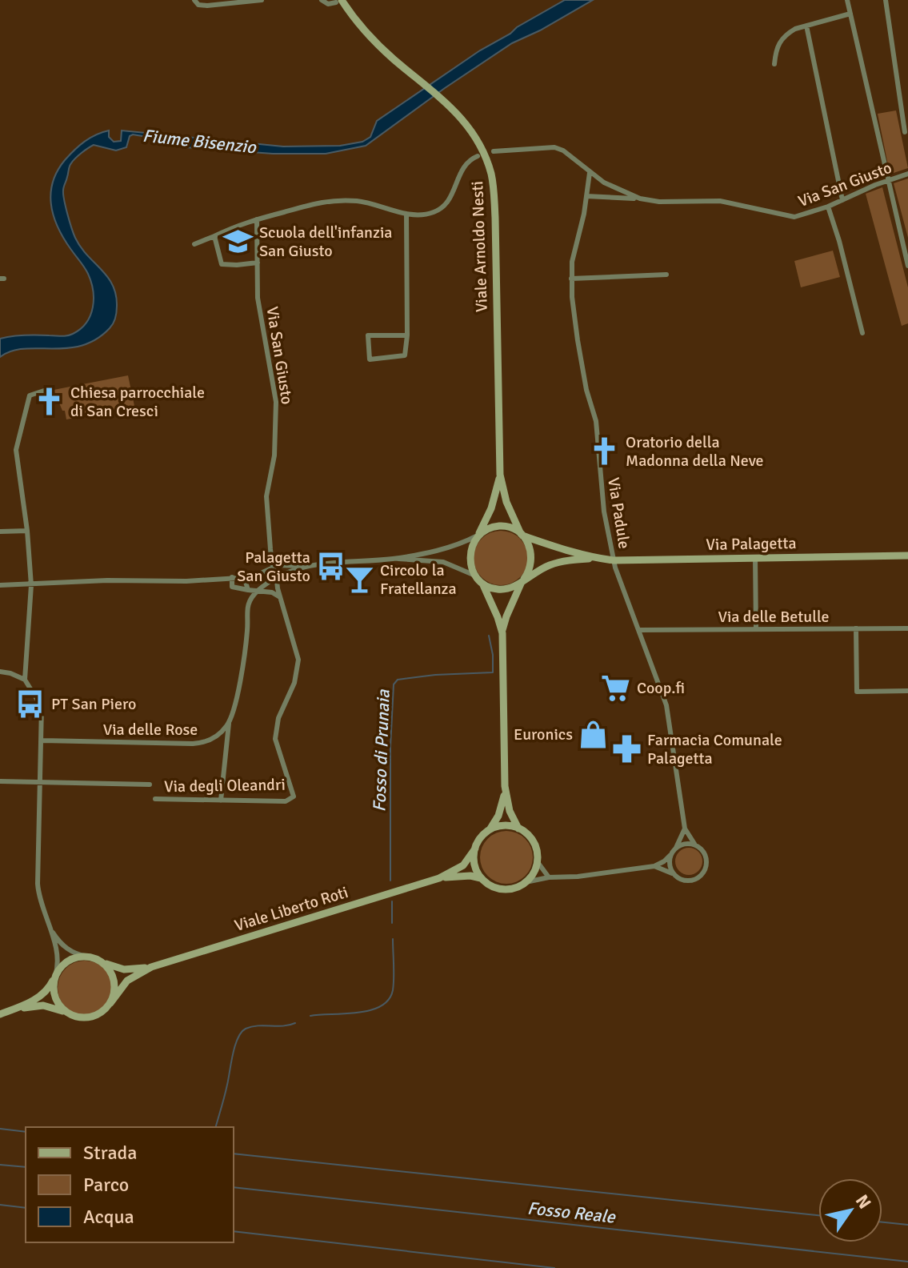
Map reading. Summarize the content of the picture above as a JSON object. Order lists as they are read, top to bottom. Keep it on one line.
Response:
{"streets":{"street":["Via San Giusto","Viale Arnoldo Nesti","Via Padule","Via Palagetta","Via delle Betulle","Via delle Rose","Via degli Oleandri","Viale Liberto Roti"]},"crossings":[["Via San Giusto","Via Padule"],["Via San Giusto","Via Palagetta"],["Via San Giusto","Via degli Oleandri"],["Viale Arnoldo Nesti","Via Palagetta"],["Via Padule","Via Palagetta"],["Via Padule","Via delle Betulle"]],"water":["Fiume Bisenzio","Fosso di Prunaia","Fosso Reale"],"places":{"school or university":["Scuola dell'infanzia San Giusto"],"church":["Chiesa parrocchiale di San Cresci","Oratorio della Madonna della Neve"],"bus stop":["Palagetta San Giusto","PT San Piero"],"bar":["Circolo la Fratellanza"],"supermarket":["Coop.fi"],"shop":["Euronics"],"pharmacy":["Farmacia Comunale Palagetta"]},"legend":["Strada","Parco","Acqua"],"north":"top right"}
